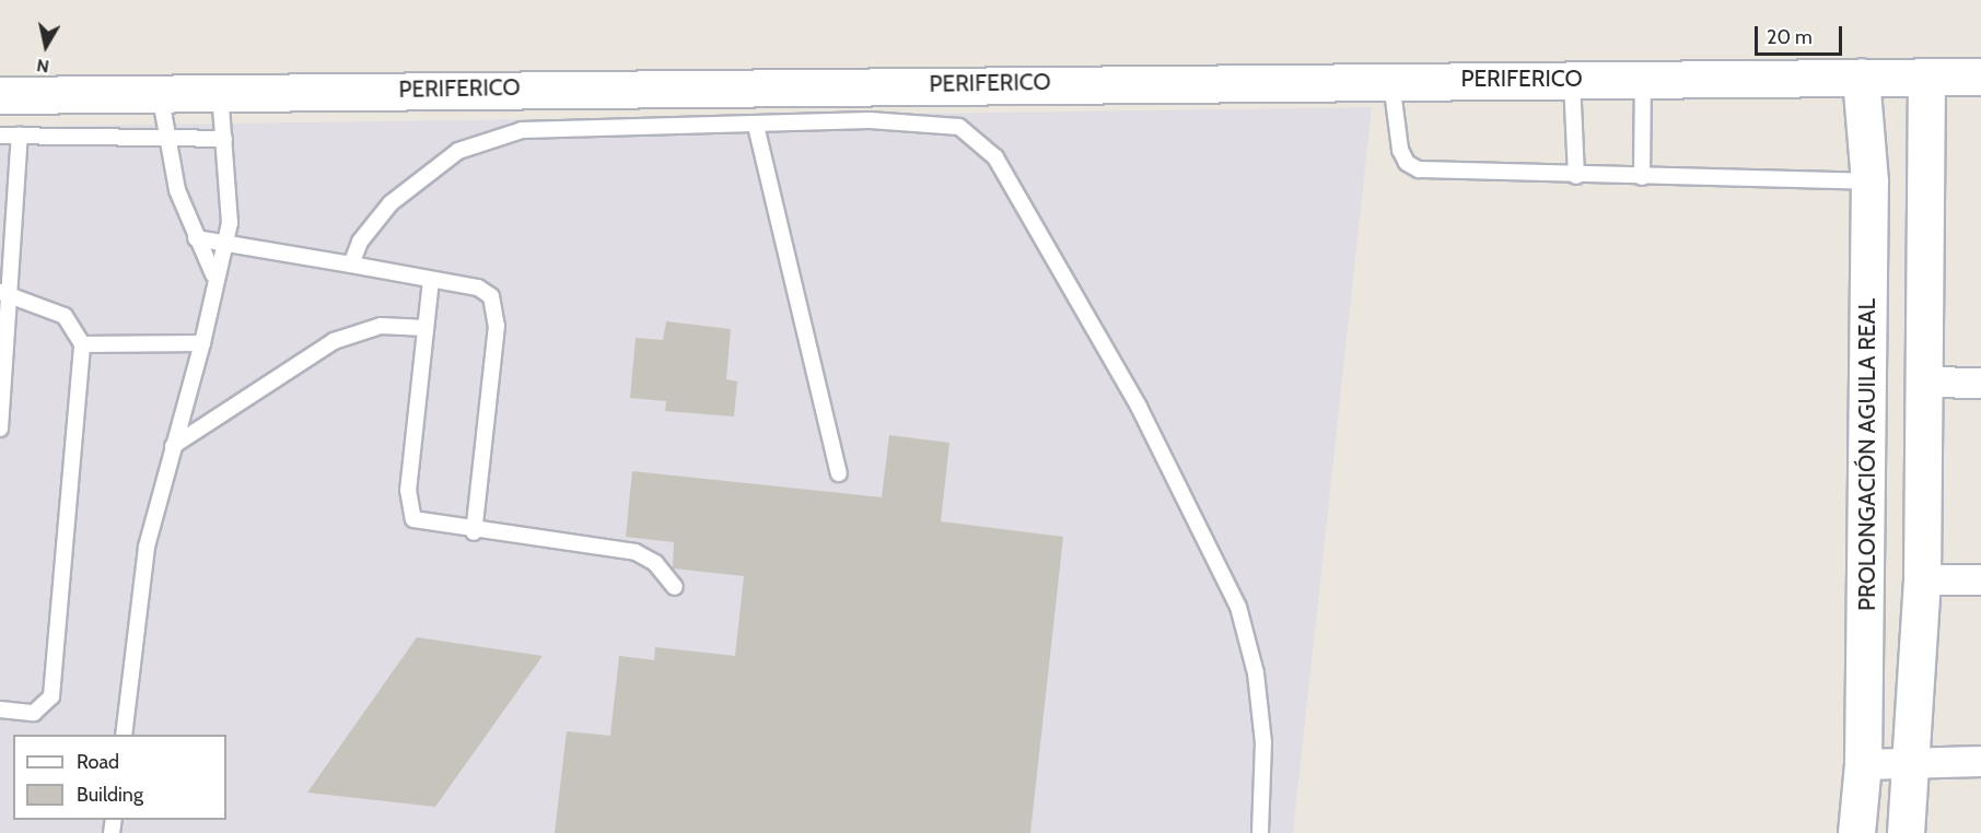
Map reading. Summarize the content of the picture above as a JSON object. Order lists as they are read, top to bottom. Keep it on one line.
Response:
{"streets":{"street":["PERIFERICO","PROLONGACIÓN AGUILA REAL"]},"crossings":[["PERIFERICO","PROLONGACIÓN AGUILA REAL"]],"legend":["Road","Building"],"scale_bar":"20 m","north":"bottom"}
